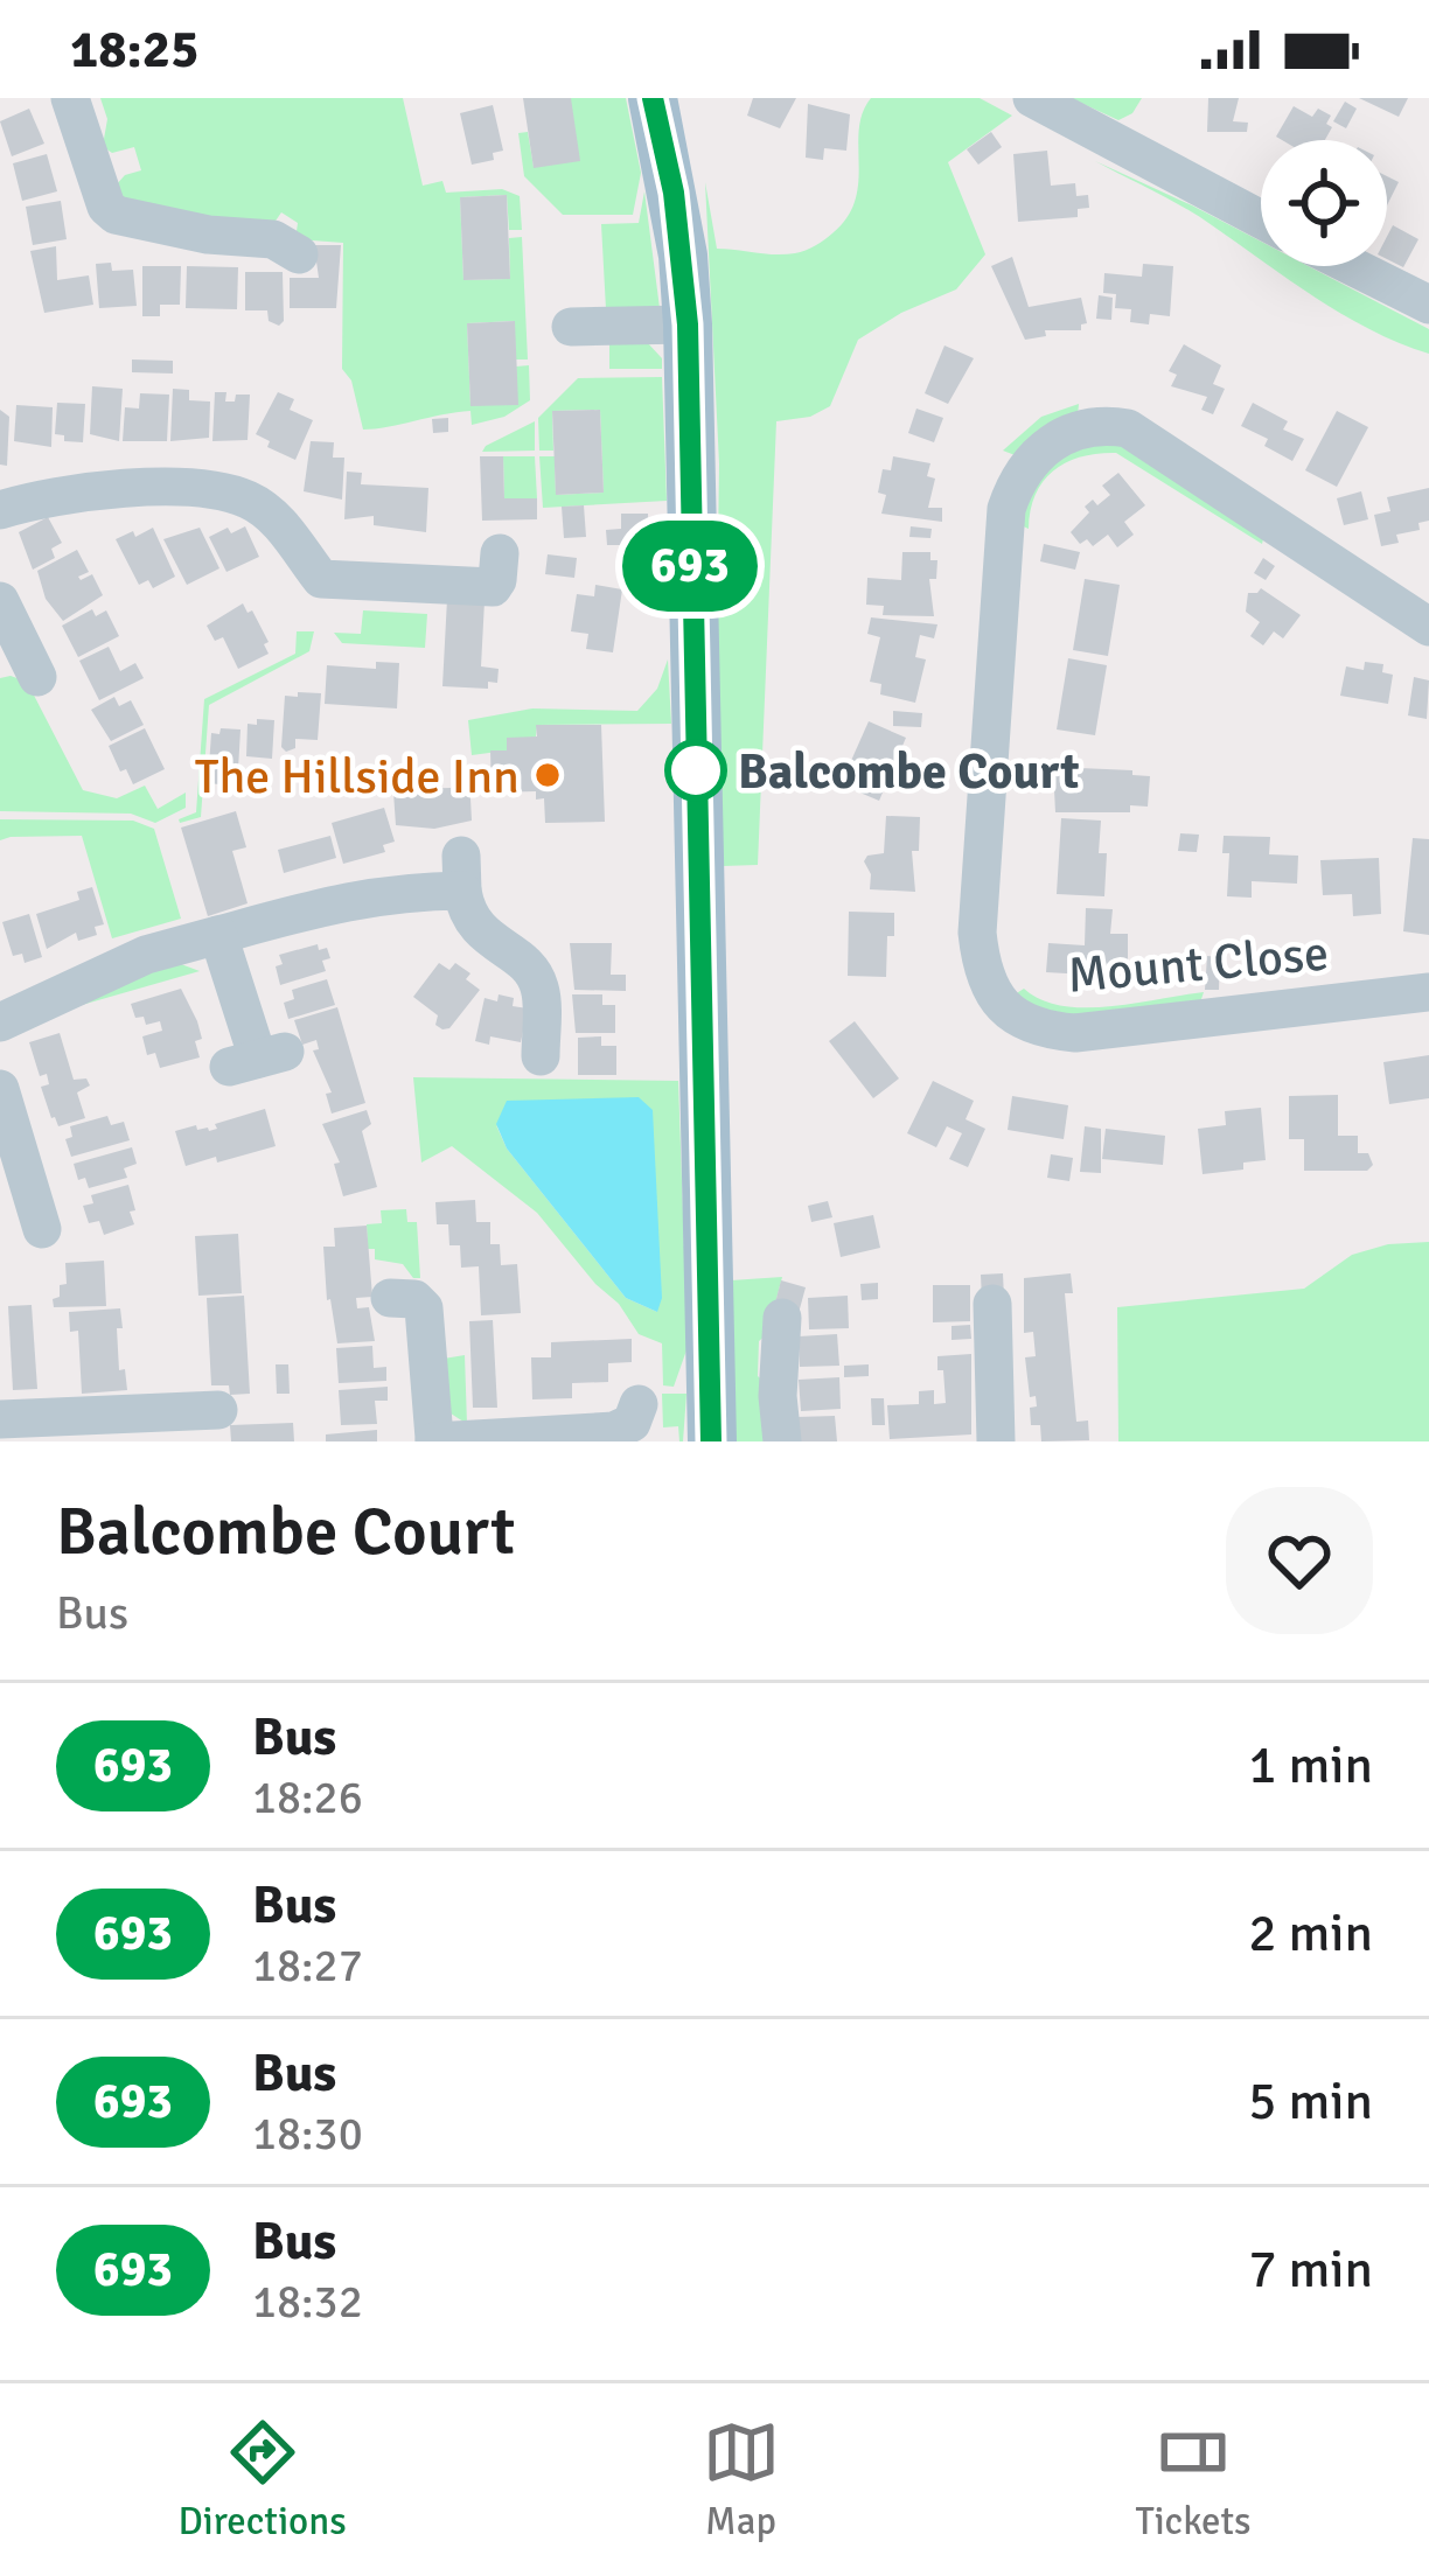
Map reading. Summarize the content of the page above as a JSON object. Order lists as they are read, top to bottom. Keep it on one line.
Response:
{"streets":{"street":["Mount Close"]},"places":["Balcombe Court","The Hillside Inn"],"lines":["bus line 693"],"page":{"status":"18:25","on_map":"693","heading":["Balcombe Court","Bus"],"list":[{"mark":"693","name":"Bus","note":"18:26","value":"1 min"},{"mark":"693","name":"Bus","note":"18:27","value":"2 min"},{"mark":"693","name":"Bus","note":"18:30","value":"5 min"},{"mark":"693","name":"Bus","note":"18:32","value":"7 min"}],"tabs":["Directions","Map","Tickets"]}}
